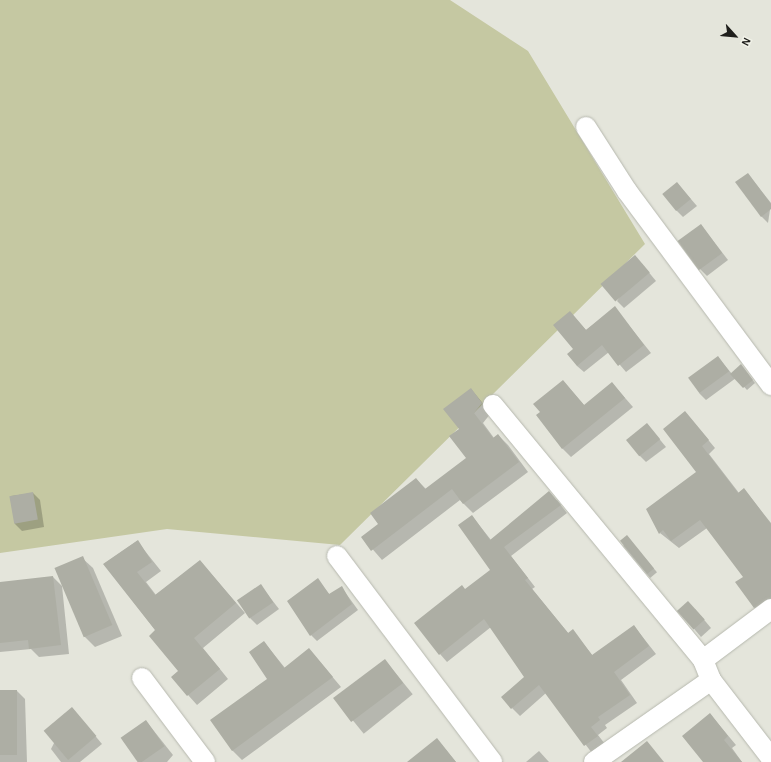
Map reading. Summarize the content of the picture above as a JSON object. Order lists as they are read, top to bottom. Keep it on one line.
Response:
{"north":"bottom right"}
